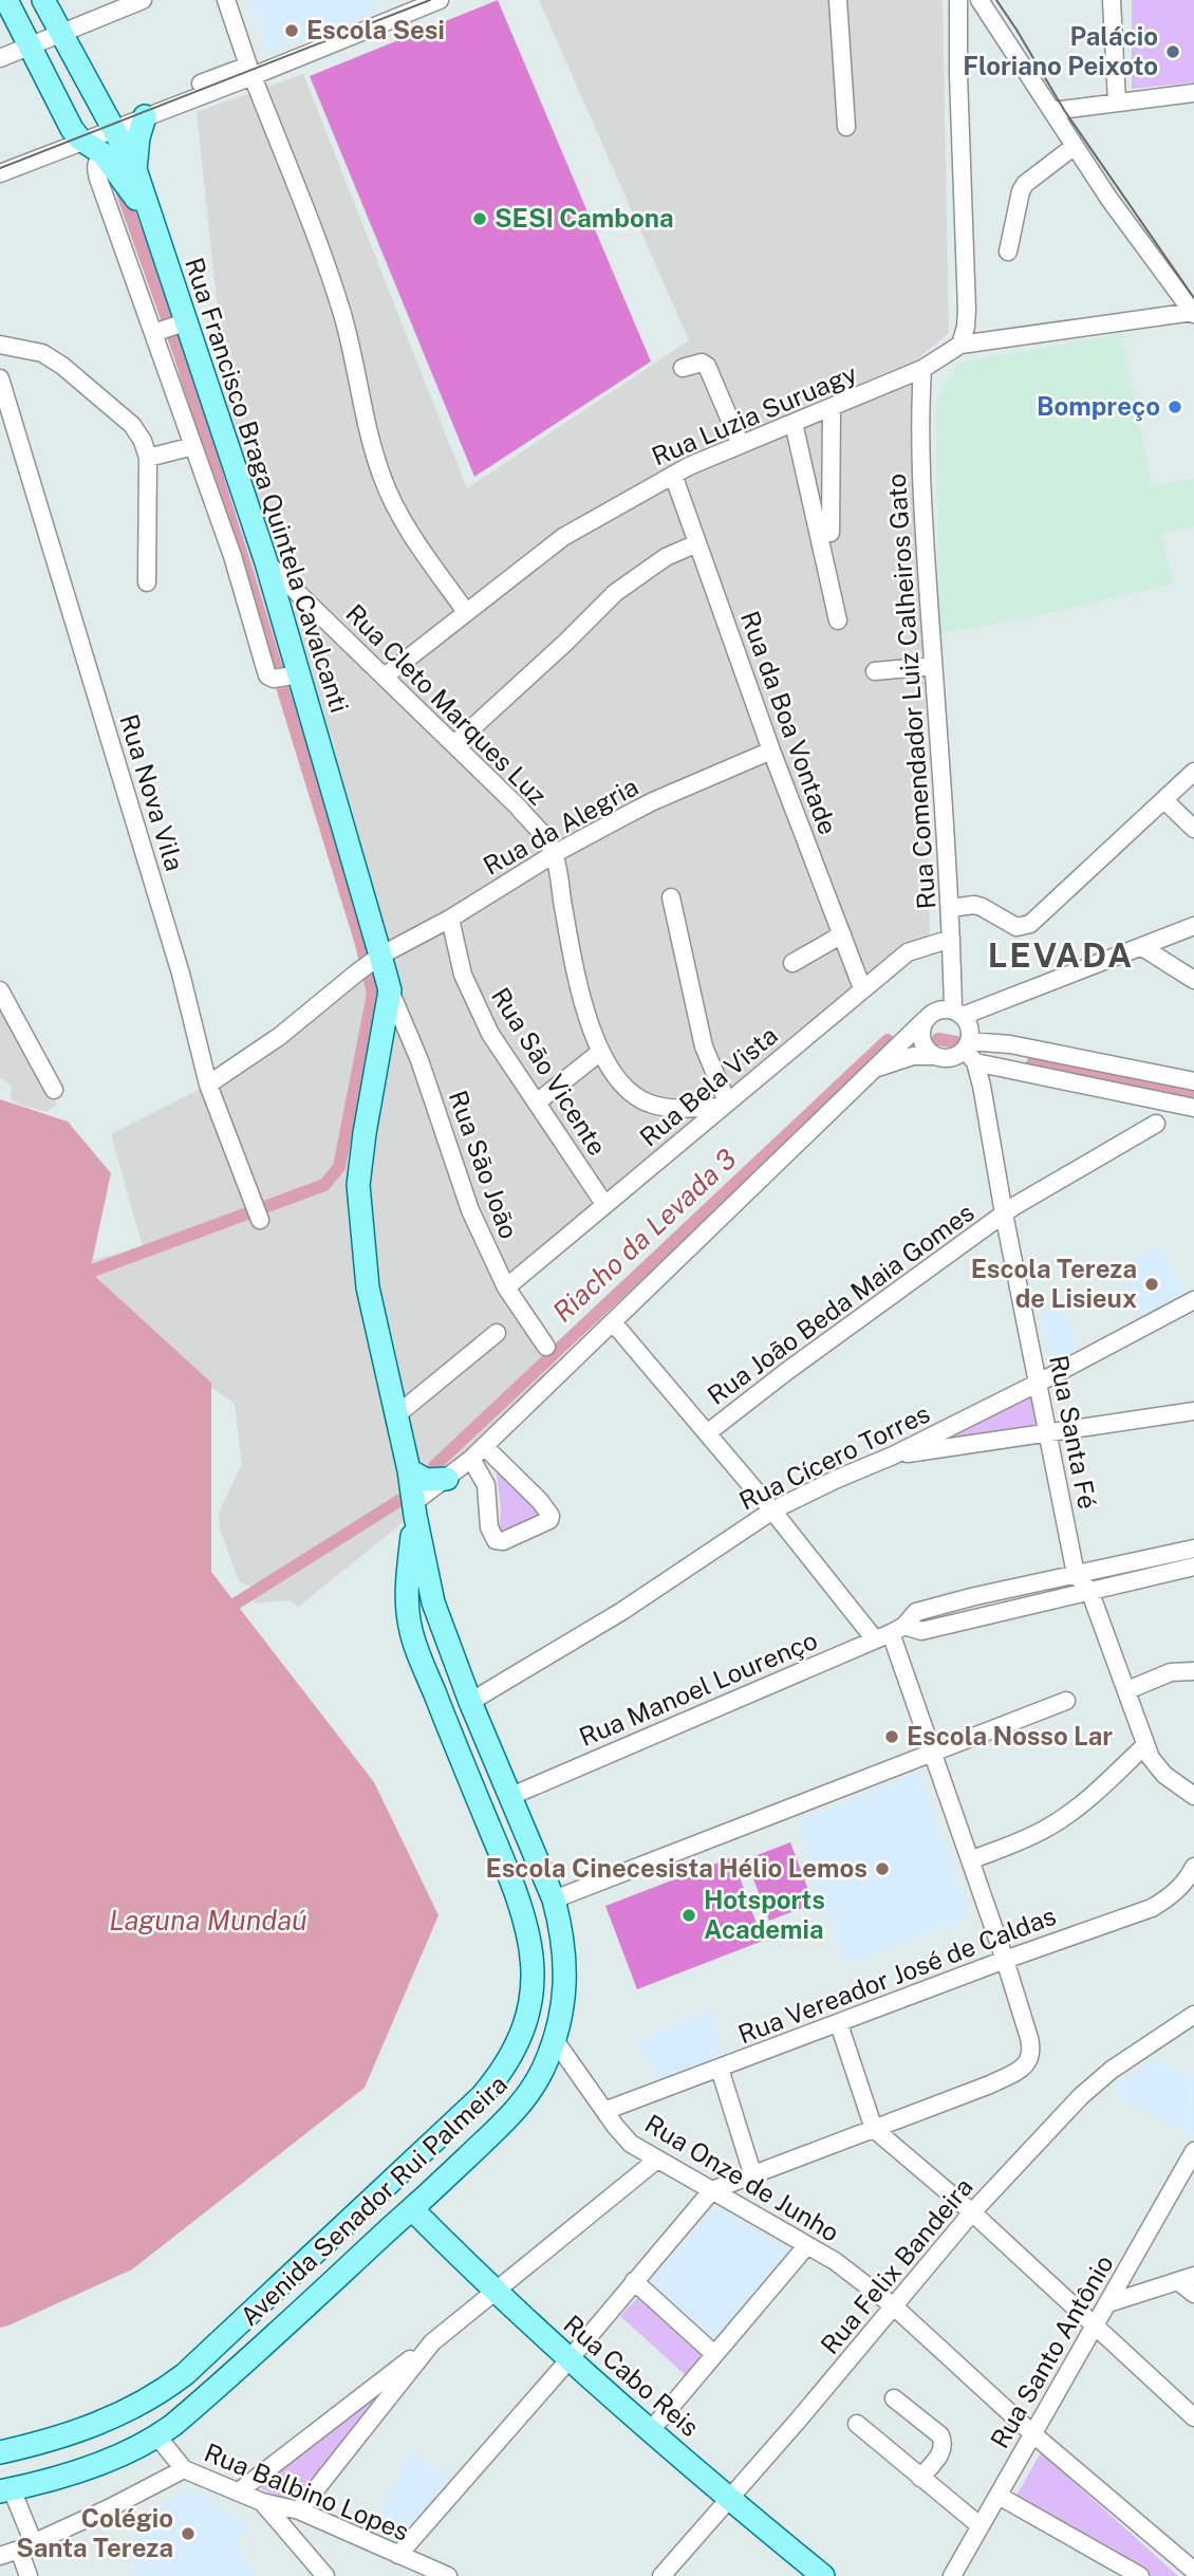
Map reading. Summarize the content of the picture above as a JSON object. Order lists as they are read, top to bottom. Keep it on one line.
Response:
{"streets":{"main road":["Rua Francisco Braga Quintela Cavalcanti","Avenida Senador Rui Palmeira","Rua Cabo Reis"],"street":["Rua Luzia Suruagy","Rua Comendador Luiz Calheiros Gato","Rua Cleto Marques Luz","Rua da Boa Vontade","Rua Nova Vila","Rua da Alegria","Rua São Vicente","Rua Bela Vista","Rua São João","Rua João Beda Maia Gomes","Rua Santa Fé","Rua Cícero Torres","Rua Manoel Lourenço","Rua Vereador José de Caldas","Rua Onze de Junho","Rua Felix Bandeira","Rua Santo Antônio","Rua Balbino Lopes"]},"crossings":[["Rua Luzia Suruagy","Rua Comendador Luiz Calheiros Gato"],["Rua Luzia Suruagy","Rua Cleto Marques Luz"],["Rua Luzia Suruagy","Rua da Boa Vontade"],["Rua Francisco Braga Quintela Cavalcanti","Rua Cleto Marques Luz"],["Rua Francisco Braga Quintela Cavalcanti","Avenida Senador Rui Palmeira"],["Rua Comendador Luiz Calheiros Gato","Rua Bela Vista"],["Rua Comendador Luiz Calheiros Gato","Rua Santa Fé"],["Rua Cleto Marques Luz","Rua da Alegria"],["Rua da Boa Vontade","Rua da Alegria"],["Rua da Boa Vontade","Rua Bela Vista"],["Rua Nova Vila","Rua da Alegria"],["Rua da Alegria","Rua São Vicente"],["Rua da Alegria","Avenida Senador Rui Palmeira"],["Rua São Vicente","Rua Bela Vista"],["Rua Bela Vista","Rua São João"],["Rua São João","Avenida Senador Rui Palmeira"],["Rua João Beda Maia Gomes","Rua Santa Fé"],["Rua Santa Fé","Rua Cícero Torres"],["Rua Santa Fé","Rua Manoel Lourenço"],["Rua Cícero Torres","Avenida Senador Rui Palmeira"],["Rua Manoel Lourenço","Avenida Senador Rui Palmeira"],["Rua Vereador José de Caldas","Rua Onze de Junho"],["Rua Onze de Junho","Avenida Senador Rui Palmeira"],["Rua Onze de Junho","Rua Felix Bandeira"],["Rua Onze de Junho","Rua Santo Antônio"],["Avenida Senador Rui Palmeira","Rua Cabo Reis"],["Avenida Senador Rui Palmeira","Rua Balbino Lopes"],["Rua Felix Bandeira","Rua Cabo Reis"]],"districts":["LEVADA"],"water":["Riacho da Levada 3","Laguna Mundaú"],"places":["Escola Sesi","Palácio Floriano Peixoto","SESI Cambona","Bompreço","Escola Tereza de Lisieux","Escola Nosso Lar","Escola Cinecesista Hélio Lemos","Hotsports Academia","Colégio Santa Tereza"]}
